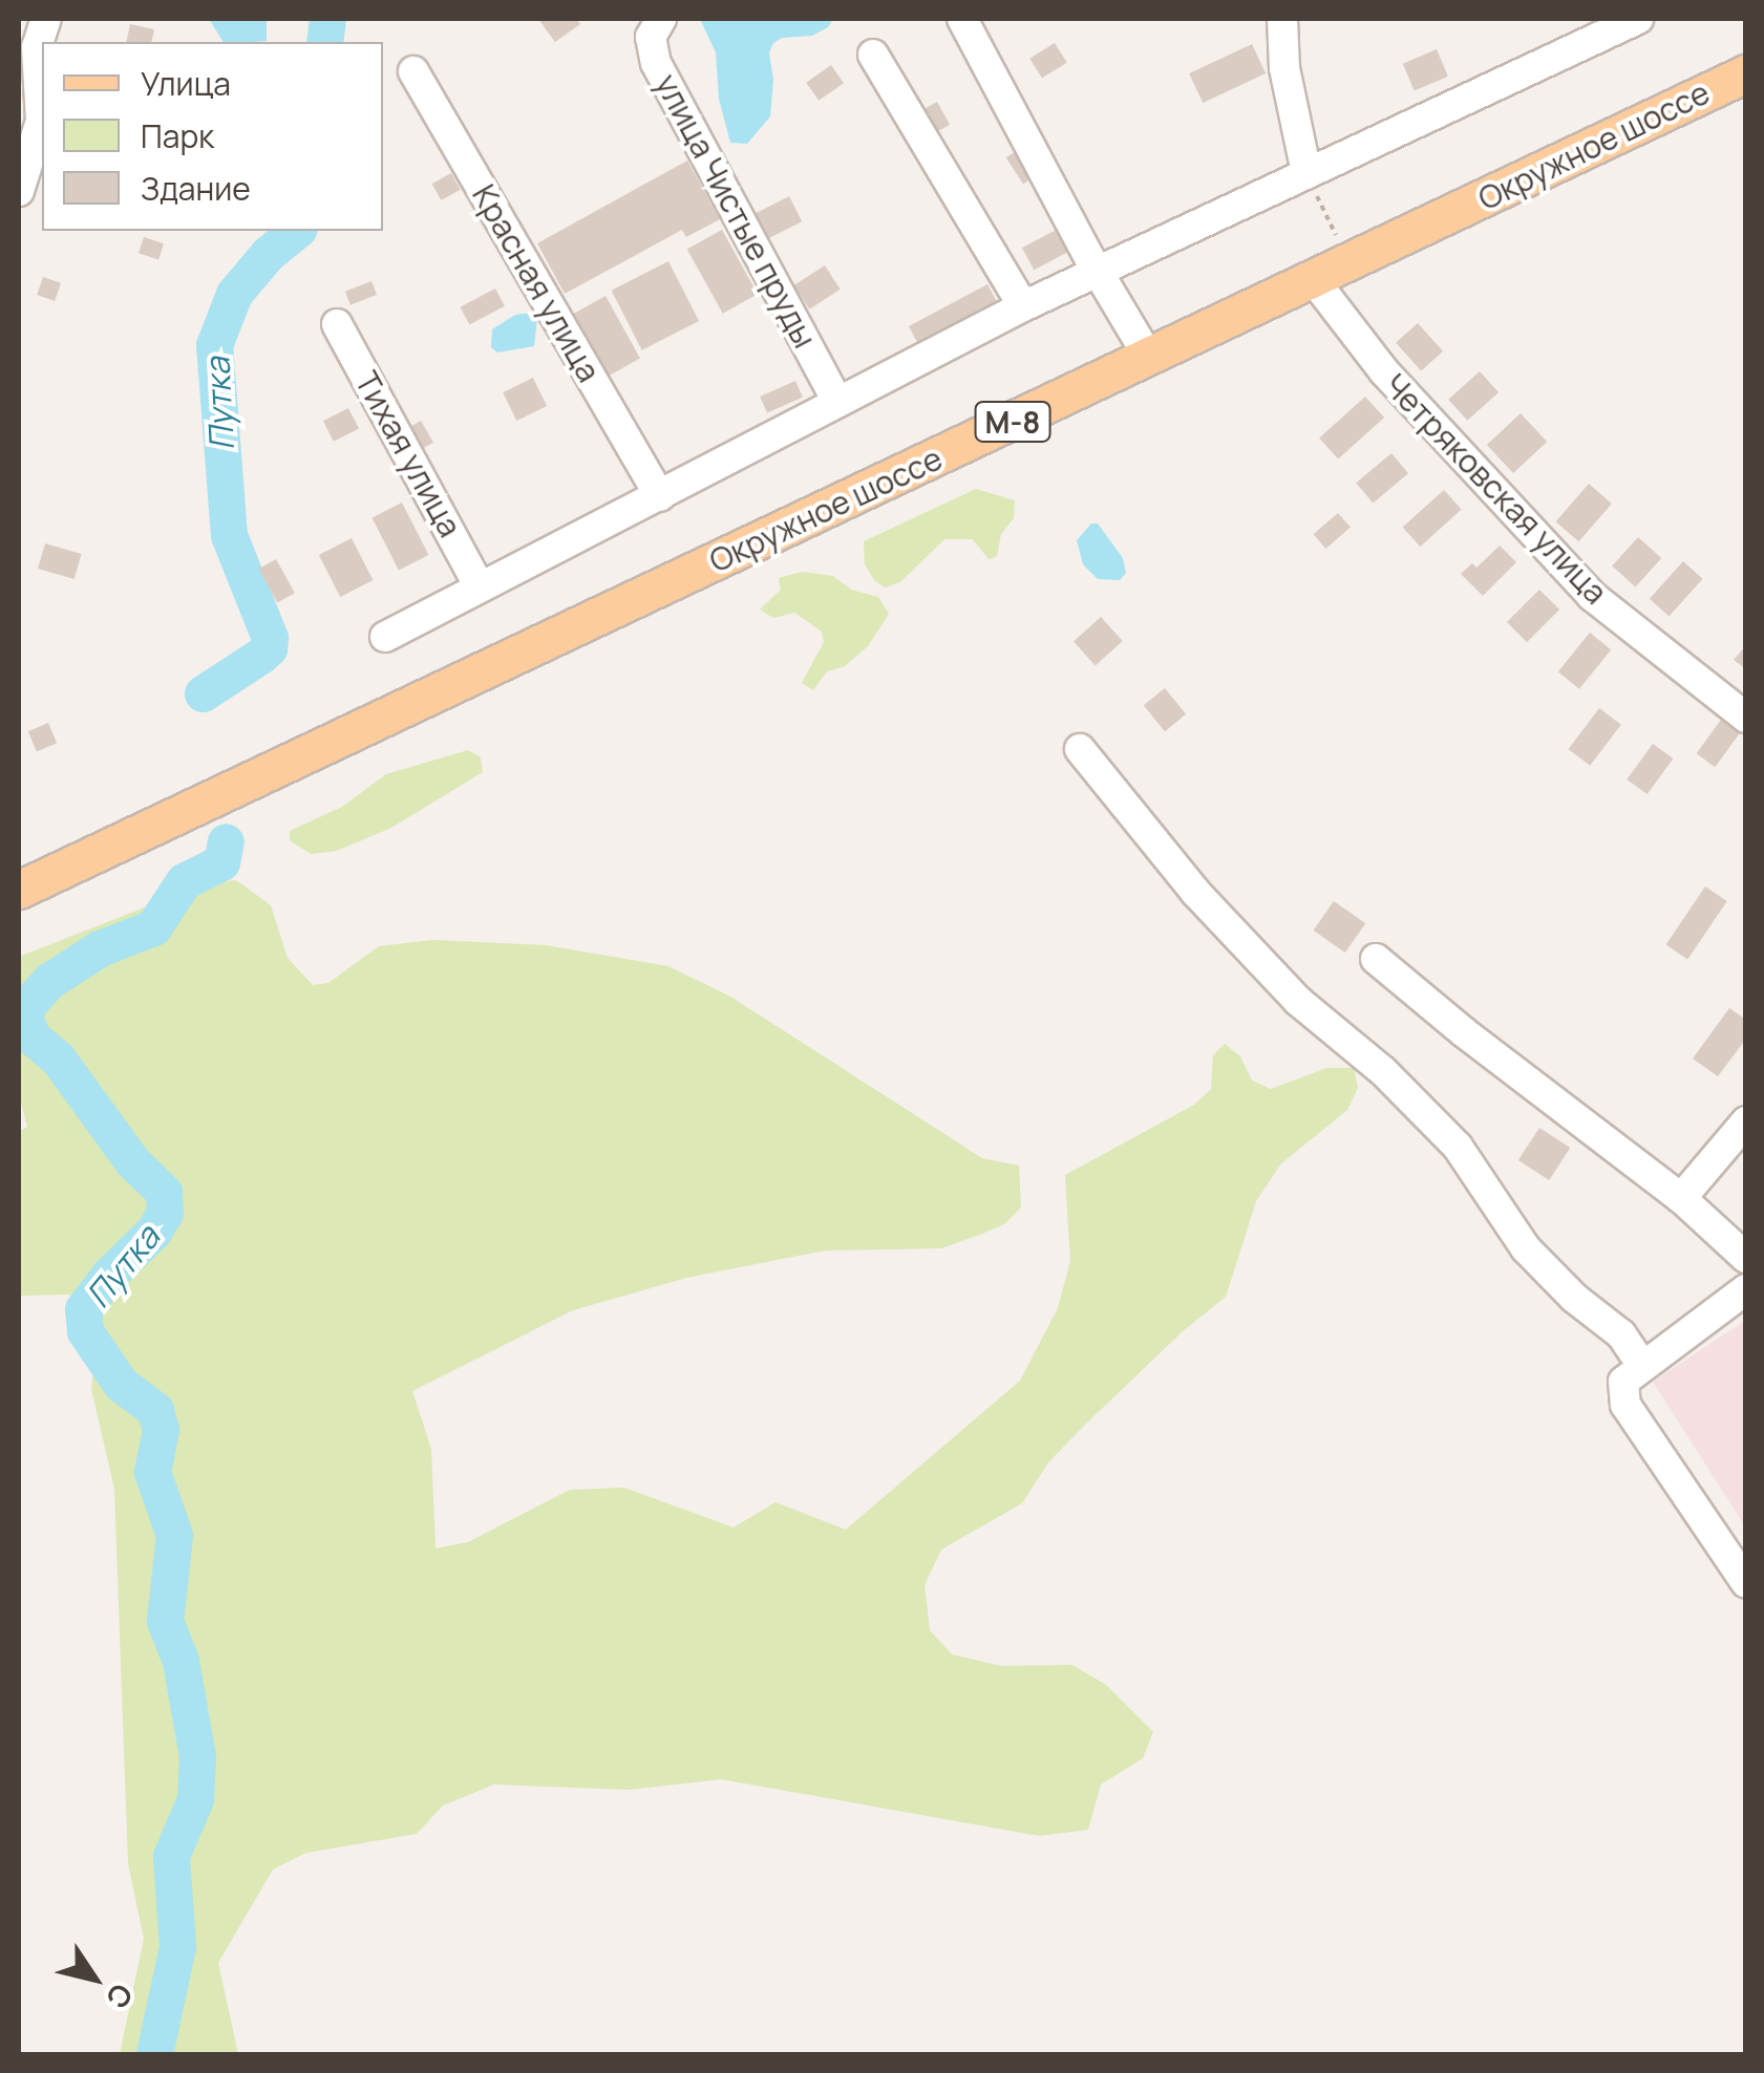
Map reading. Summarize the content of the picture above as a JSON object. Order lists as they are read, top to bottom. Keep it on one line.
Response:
{"streets":{"main road":["Окружное шоссе","М-8"],"street":["улица Чистые пруды","Красная улица","Тихая улица","Четряковская улица"]},"crossings":[["Окружное шоссе","Четряковская улица"]],"water":["Путка"],"legend":["Улица","Парк","Здание"],"north":"bottom right"}
